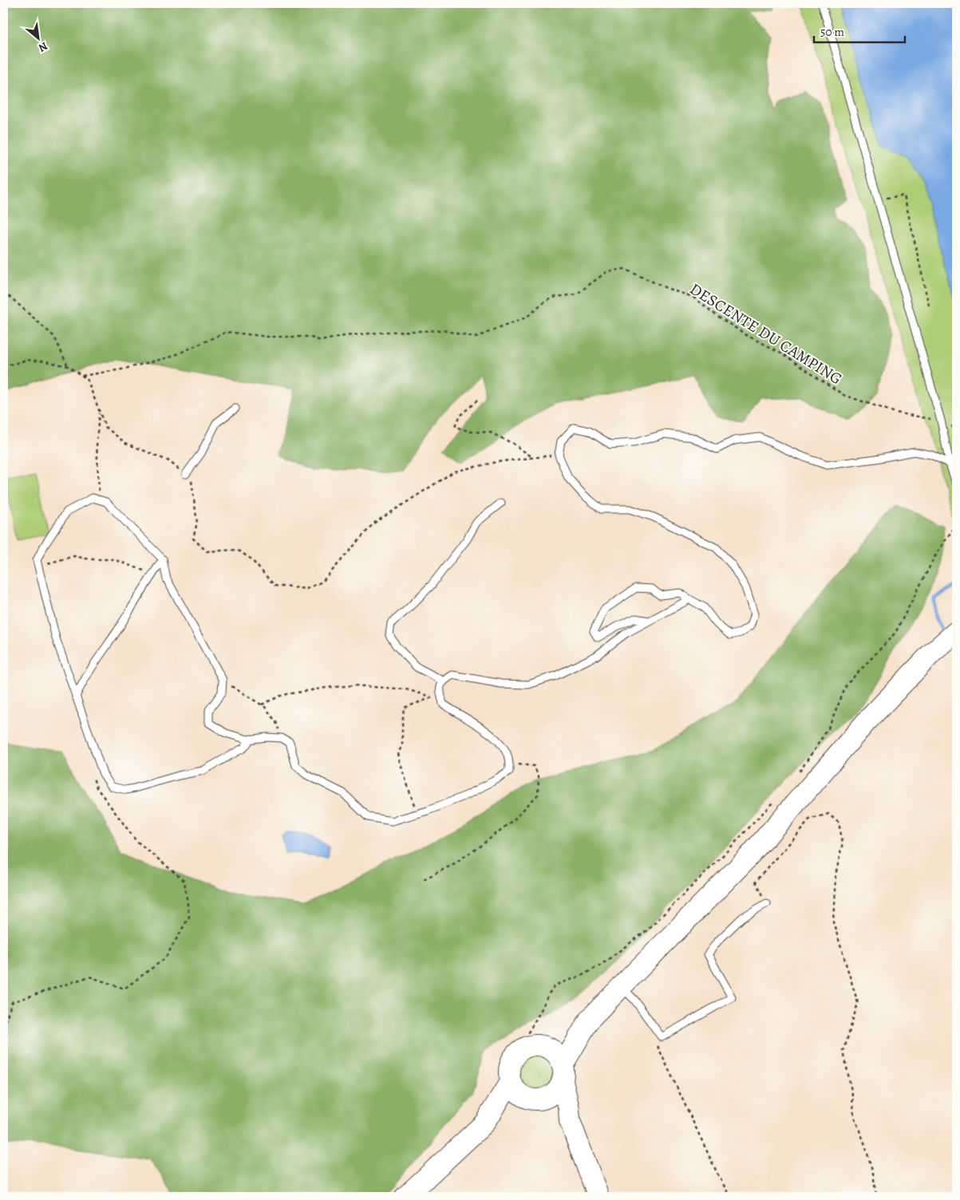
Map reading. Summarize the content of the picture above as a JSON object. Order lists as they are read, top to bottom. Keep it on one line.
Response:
{"streets":{"path":["DESCENTE DU CAMPING"]},"scale_bar":"50 m","north":"bottom right"}
